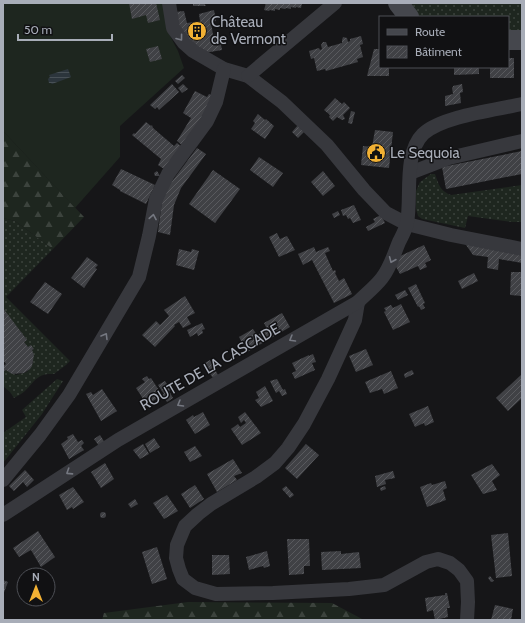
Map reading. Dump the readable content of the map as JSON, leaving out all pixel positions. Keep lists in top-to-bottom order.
{
  "streets": {
    "street": ["ROUTE DE LA CASCADE"]
  },
  "one_way": ["ROUTE DE LA CASCADE"],
  "places": {
    "building": ["Château de Vermont"],
    "public building": ["Le Sequoia"]
  },
  "legend": ["Route", "Bâtiment"],
  "scale_bar": "50 m",
  "north": "top"
}
